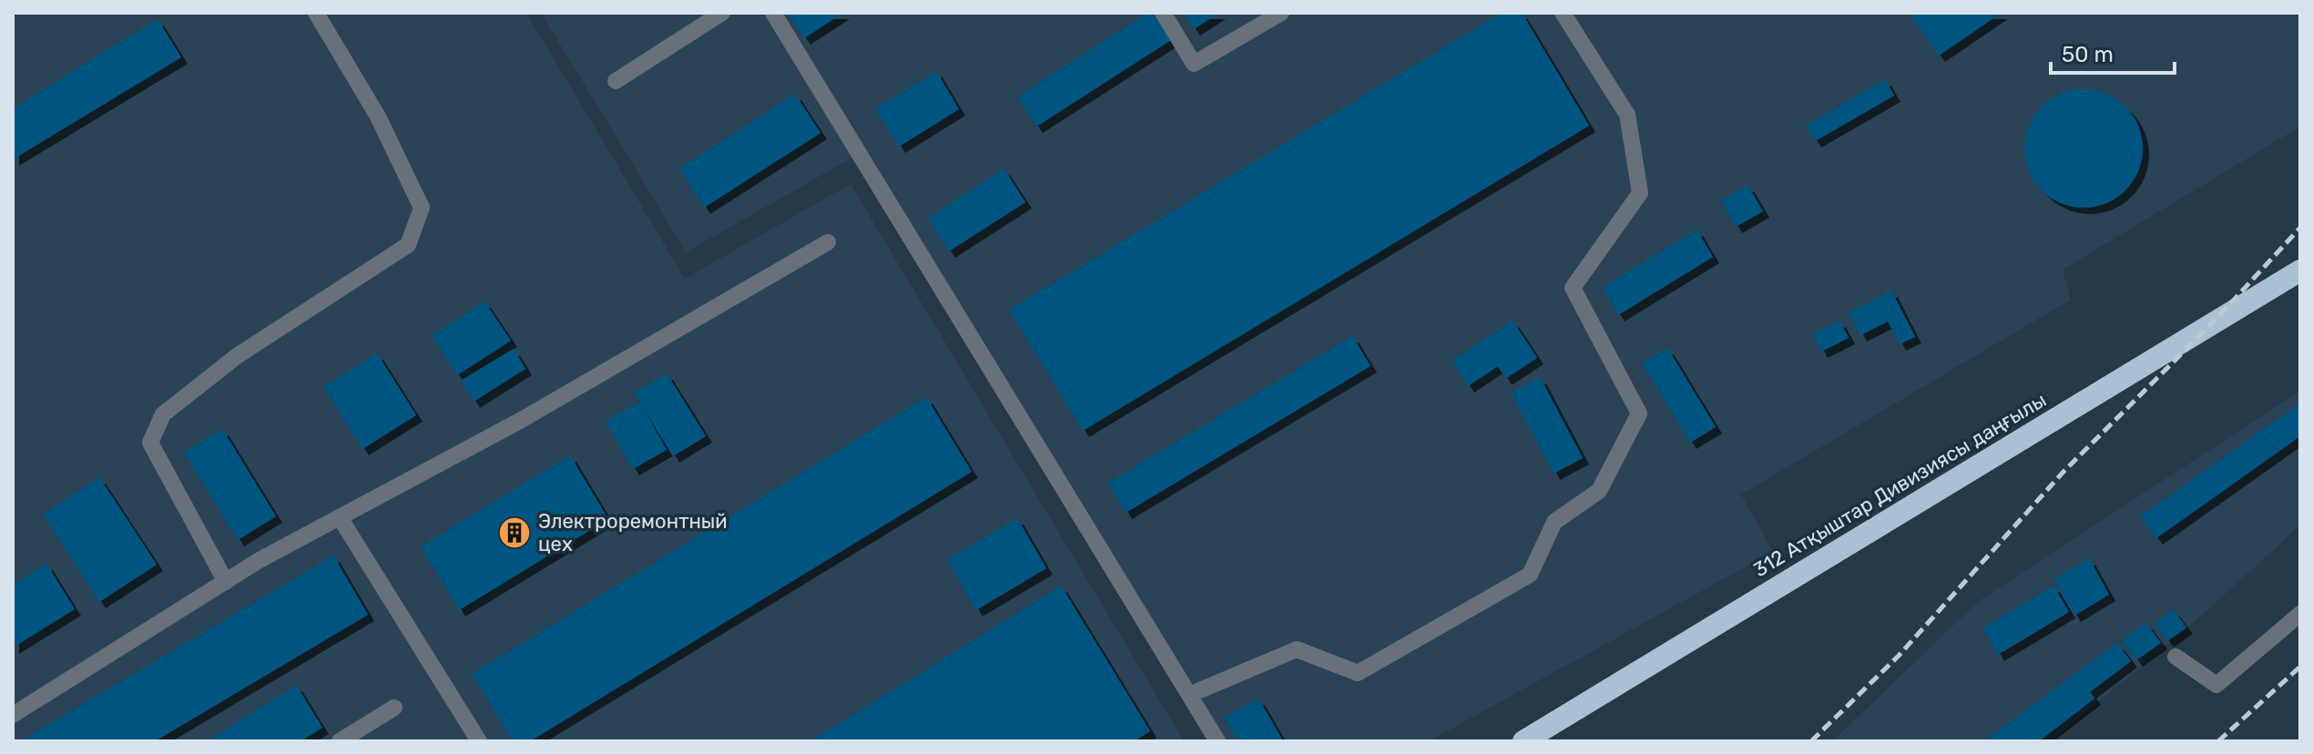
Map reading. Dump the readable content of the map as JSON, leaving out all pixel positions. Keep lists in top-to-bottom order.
{
  "streets": {
    "highway": ["312 Атқыштар Дивизиясы даңғылы"]
  },
  "places": {
    "building": ["Электроремонтный цех"]
  },
  "scale_bar": "50 m"
}
